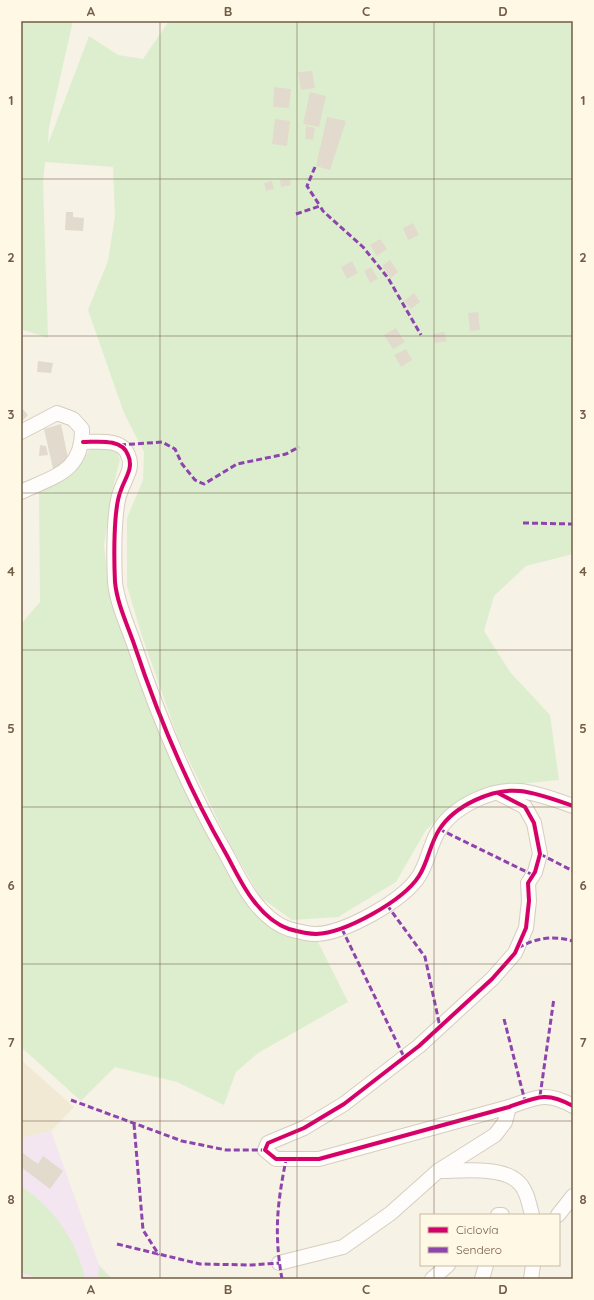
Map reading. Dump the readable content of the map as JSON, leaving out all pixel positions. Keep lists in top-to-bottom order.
{
  "legend": ["Ciclovía", "Sendero"],
  "grid": {
    "columns": [
      "A",
      "B",
      "C",
      "D"
    ],
    "rows": [
      "1",
      "2",
      "3",
      "4",
      "5",
      "6",
      "7",
      "8"
    ]
  }
}
